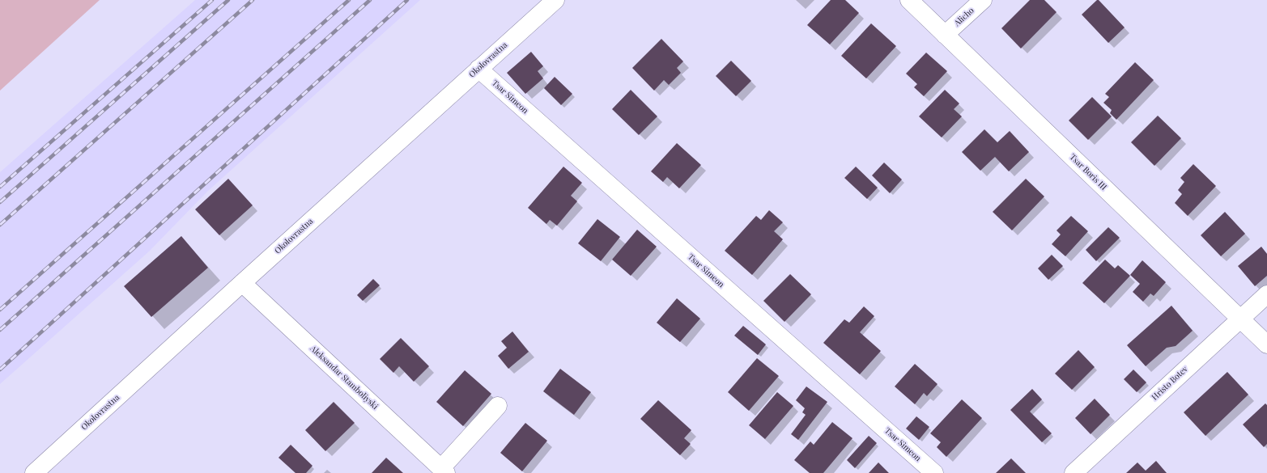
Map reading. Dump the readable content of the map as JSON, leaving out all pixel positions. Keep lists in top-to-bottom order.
{
  "streets": {
    "street": [
      "Alicho",
      "Okolovrastna",
      "Tsar Simeon",
      "Tsar Boris III",
      "Aleksandar Stamboliyski",
      "Hristo Botev"
    ]
  },
  "crossings": [
    ["Alicho", "Tsar Boris III"],
    ["Okolovrastna", "Tsar Simeon"],
    ["Okolovrastna", "Aleksandar Stamboliyski"],
    ["Tsar Boris III", "Hristo Botev"]
  ]
}
